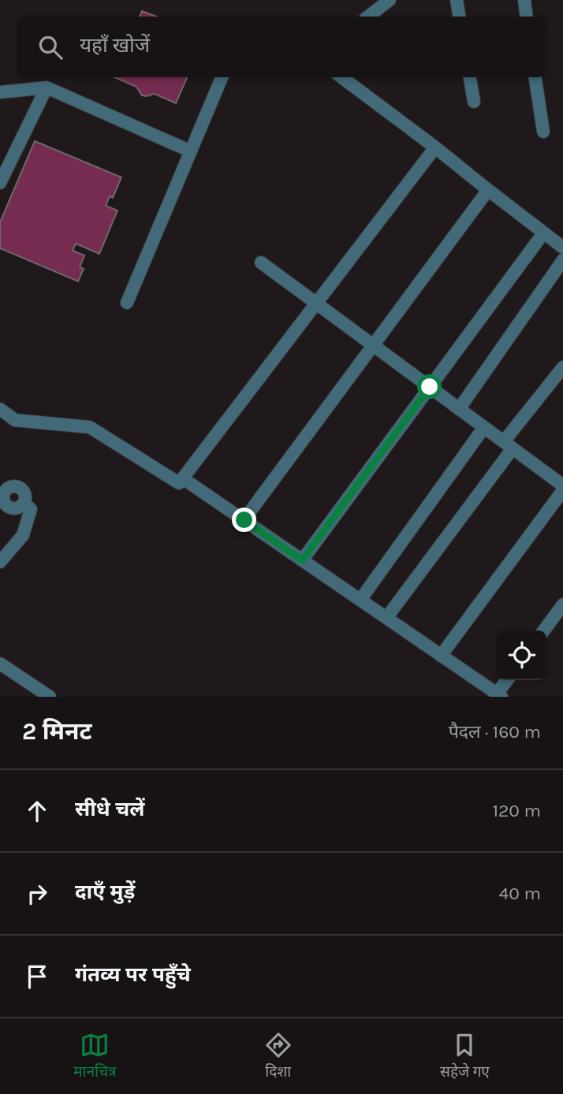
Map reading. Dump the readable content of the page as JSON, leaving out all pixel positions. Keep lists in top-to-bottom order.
{
  "page": {
    "search": "यहाँ खोजें",
    "heading": ["2 मिनट", "पैदल · 160 m"],
    "list": [
      ["सीधे चलें", "120 m"],
      ["दाएँ मुड़ें", "40 m"],
      "गंतव्य पर पहुँचे"
    ],
    "nav": ["मानचित्र", "दिशा", "सहेजे गए"]
  }
}
